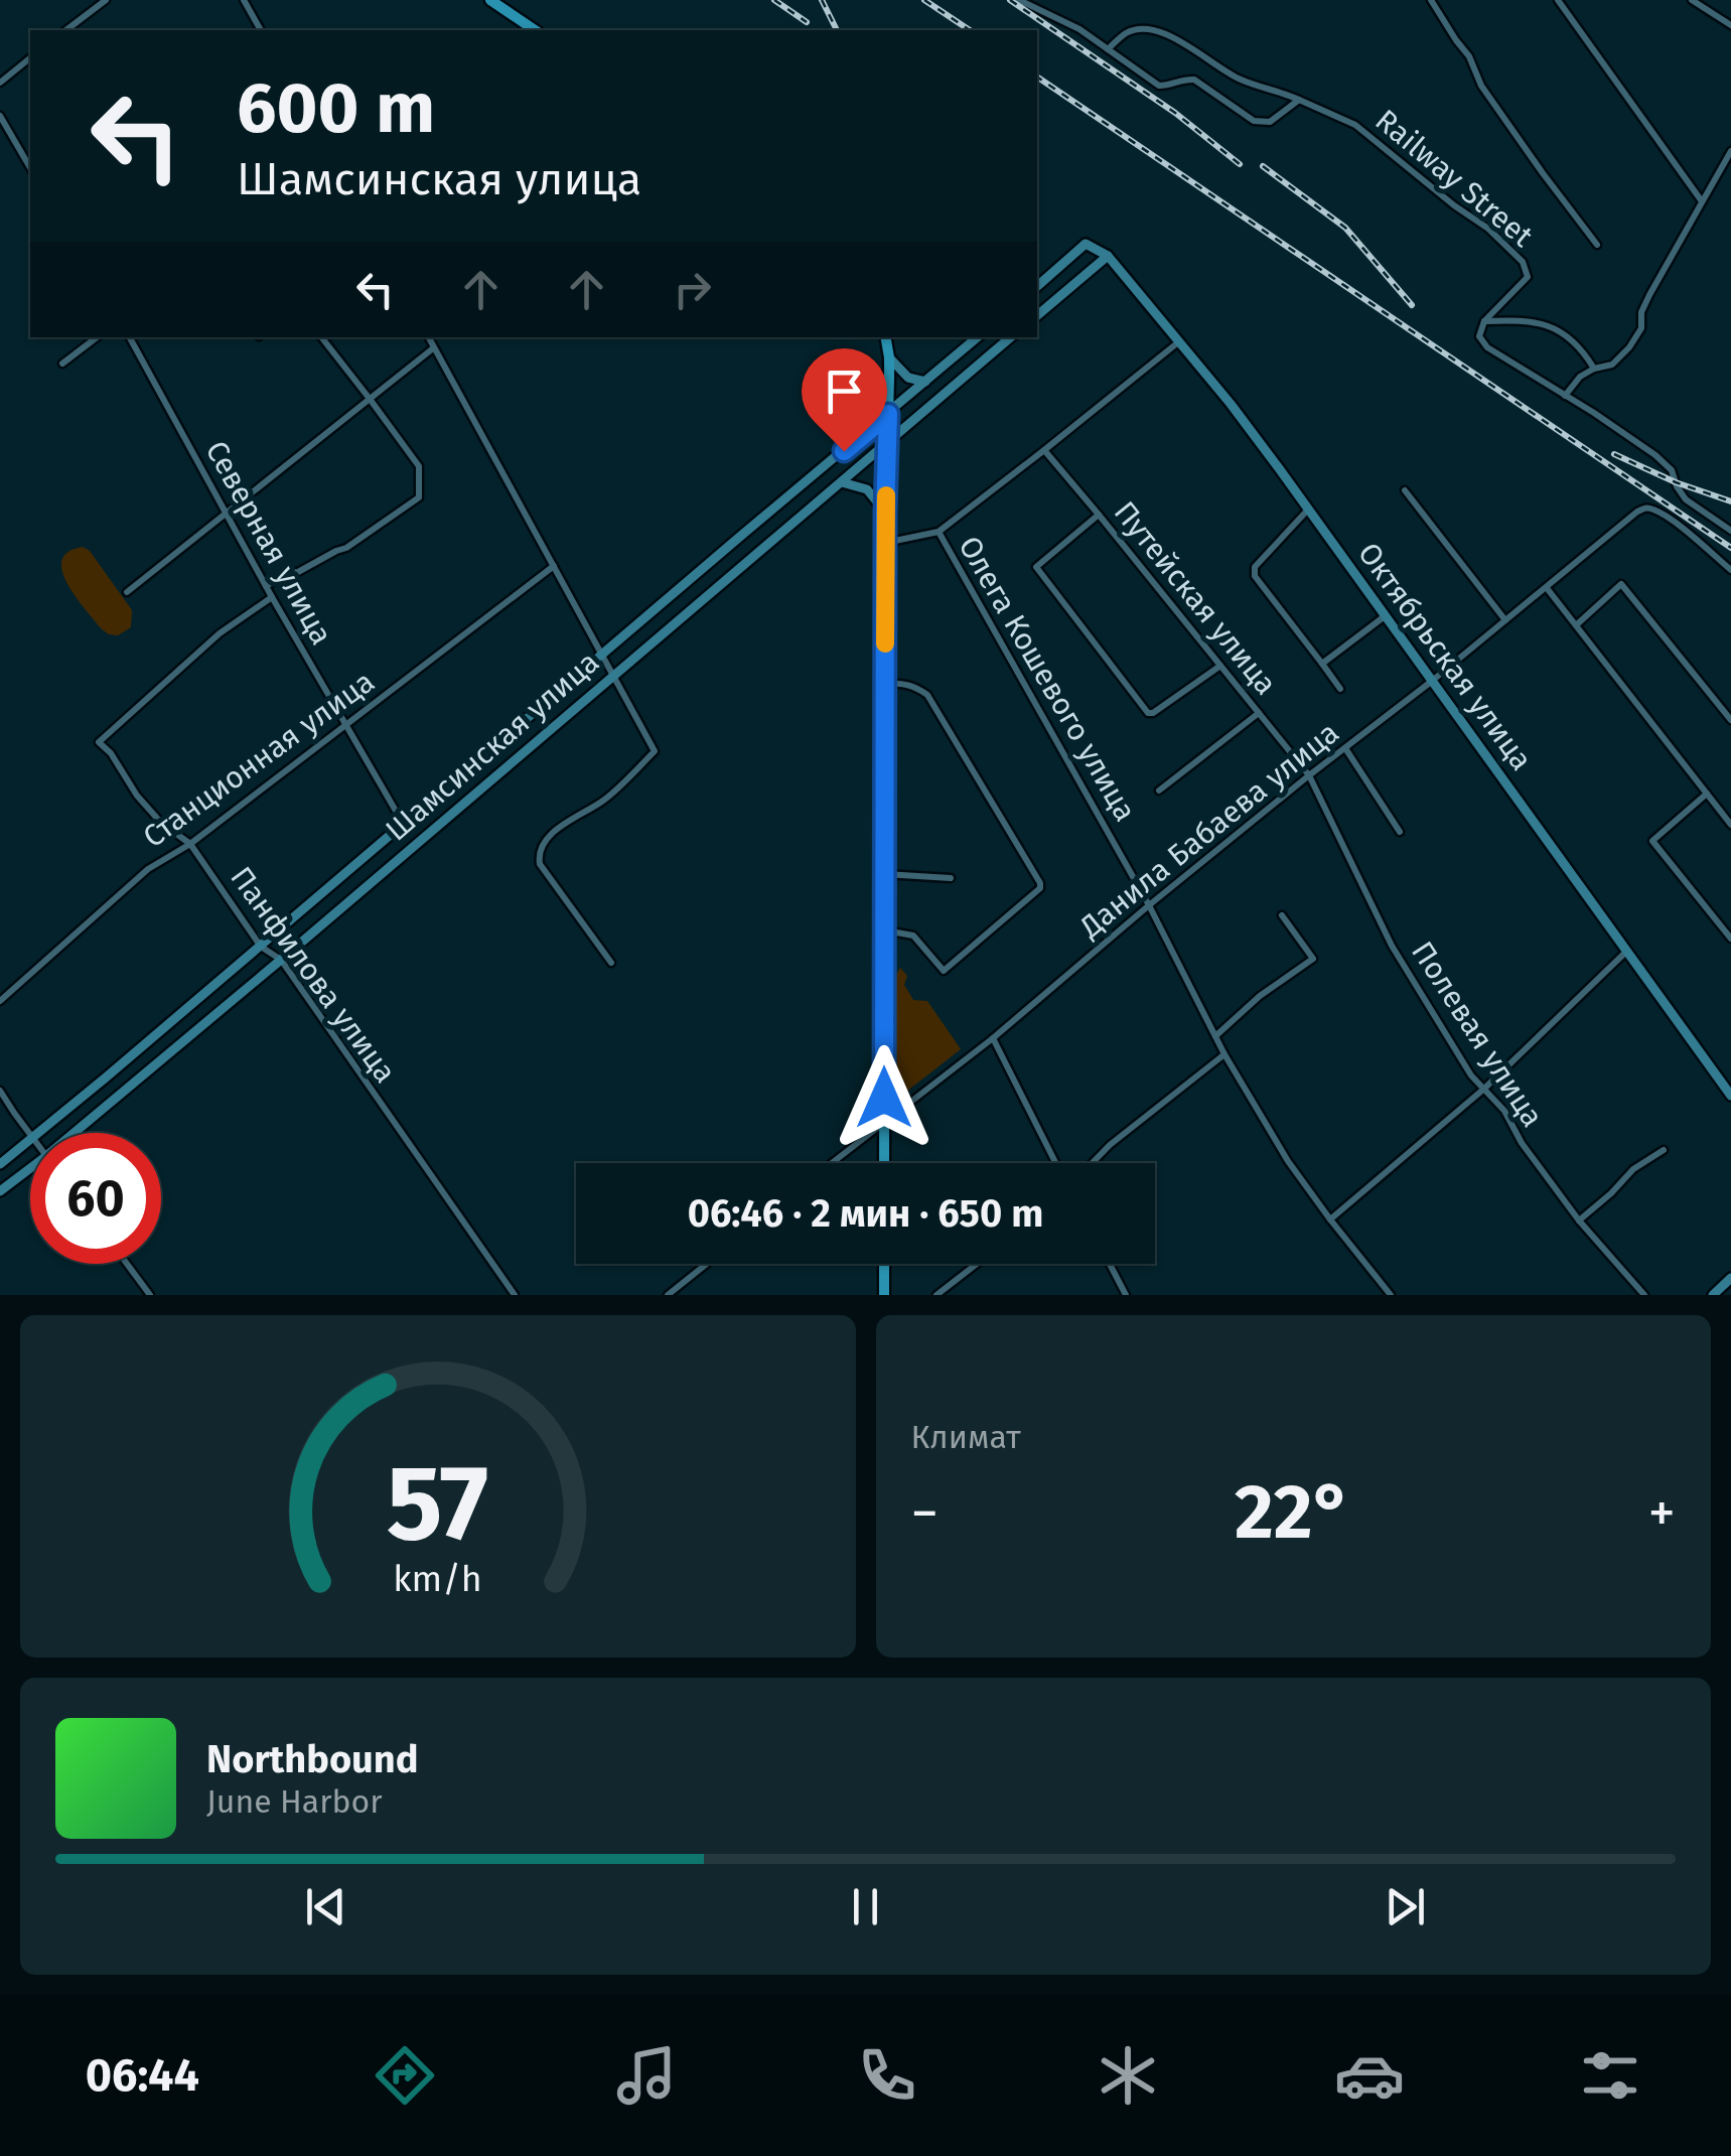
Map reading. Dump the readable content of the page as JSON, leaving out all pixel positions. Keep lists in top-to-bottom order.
{
  "streets": {
    "main road": ["Октябрьская улица", "Шамсинская улица"],
    "street": [
      "Railway Street",
      "Северная улица",
      "Путейская улица",
      "Олега Кошевого улица",
      "Станционная улица",
      "Данила Бабаева улица",
      "Панфилова улица",
      "Полевая улица"
    ]
  },
  "crossings": [
    ["Северная улица", "Шамсинская улица"],
    ["Северная улица", "Станционная улица"],
    ["Северная улица", "Панфилова улица"],
    ["Путейская улица", "Данила Бабаева улица"],
    ["Путейская улица", "Полевая улица"],
    ["Октябрьская улица", "Данила Бабаева улица"],
    ["Олега Кошевого улица", "Данила Бабаева улица"],
    ["Шамсинская улица", "Панфилова улица"],
    ["Станционная улица", "Панфилова улица"],
    ["Данила Бабаева улица", "Полевая улица"]
  ],
  "page": {
    "turn": ["600 m", "Шамсинская улица"],
    "limit": "60",
    "trip": "06:46 · 2 мин · 650 m",
    "tile": "Климат",
    "heat": ["−", "22°", "+"],
    "song": ["Northbound", "June Harbor"],
    "tabs": "06:44",
    "gauge": ["57", "km/h"]
  }
}
